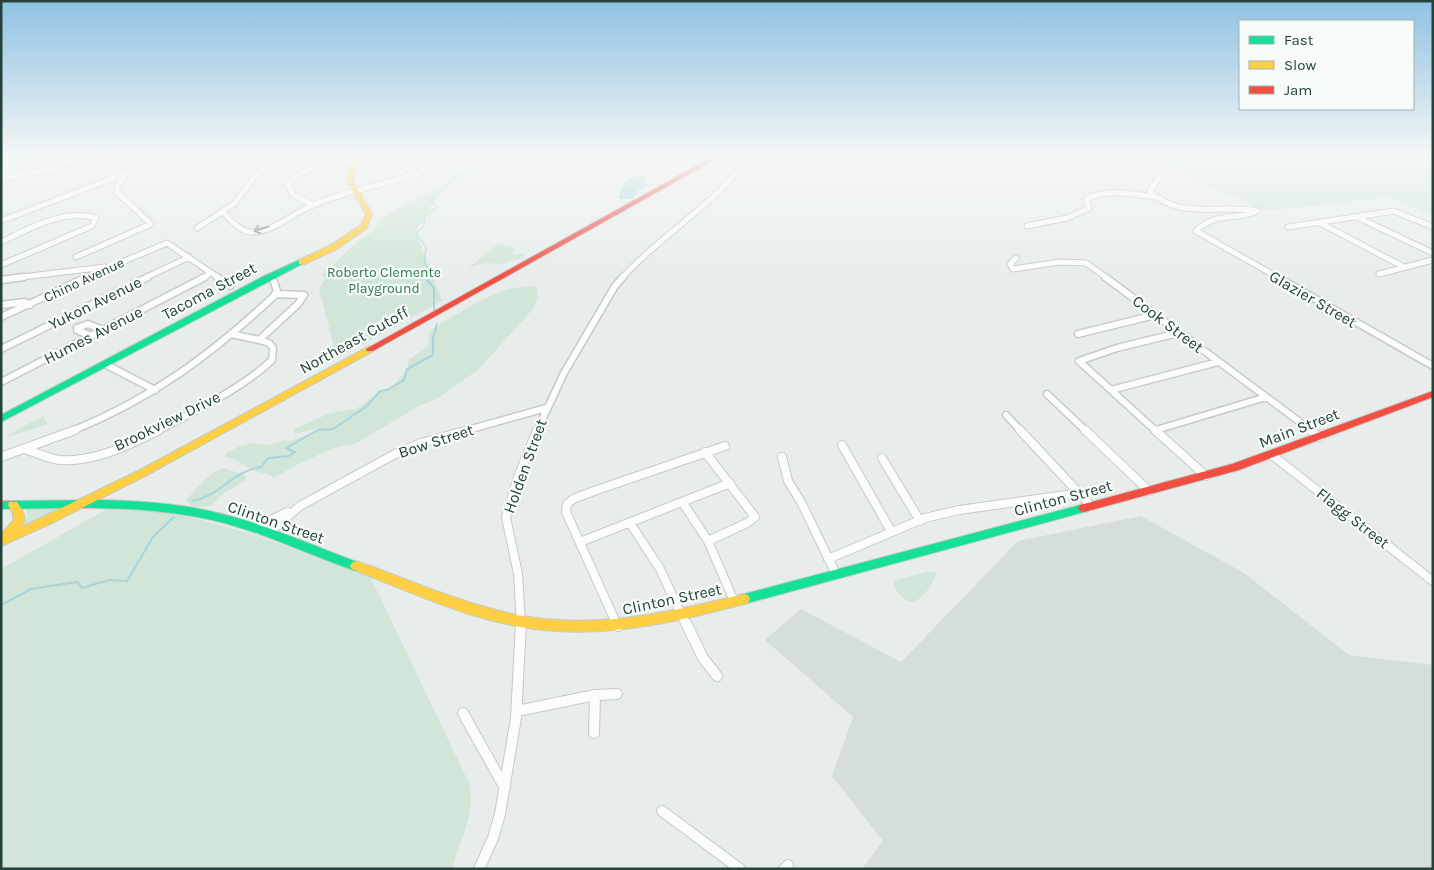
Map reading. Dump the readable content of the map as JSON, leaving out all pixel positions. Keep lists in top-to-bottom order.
{
  "streets": {
    "main road": [
      "Tacoma Street",
      "Northeast Cutoff",
      "Main Street",
      "Clinton Street"
    ],
    "street": [
      "Chino Avenue",
      "Glazier Street",
      "Yukon Avenue",
      "Cook Street",
      "Humes Avenue",
      "Brookview Drive",
      "Bow Street",
      "Holden Street",
      "Flagg Street"
    ]
  },
  "crossings": [
    ["Chino Avenue", "Yukon Avenue"],
    ["Cook Street", "Main Street"],
    ["Northeast Cutoff", "Clinton Street"],
    ["Main Street", "Clinton Street"],
    ["Main Street", "Flagg Street"],
    ["Bow Street", "Holden Street"],
    ["Bow Street", "Clinton Street"],
    ["Holden Street", "Clinton Street"]
  ],
  "parks": ["Roberto Clemente Playground"],
  "legend": ["Fast", "Slow", "Jam"]
}
